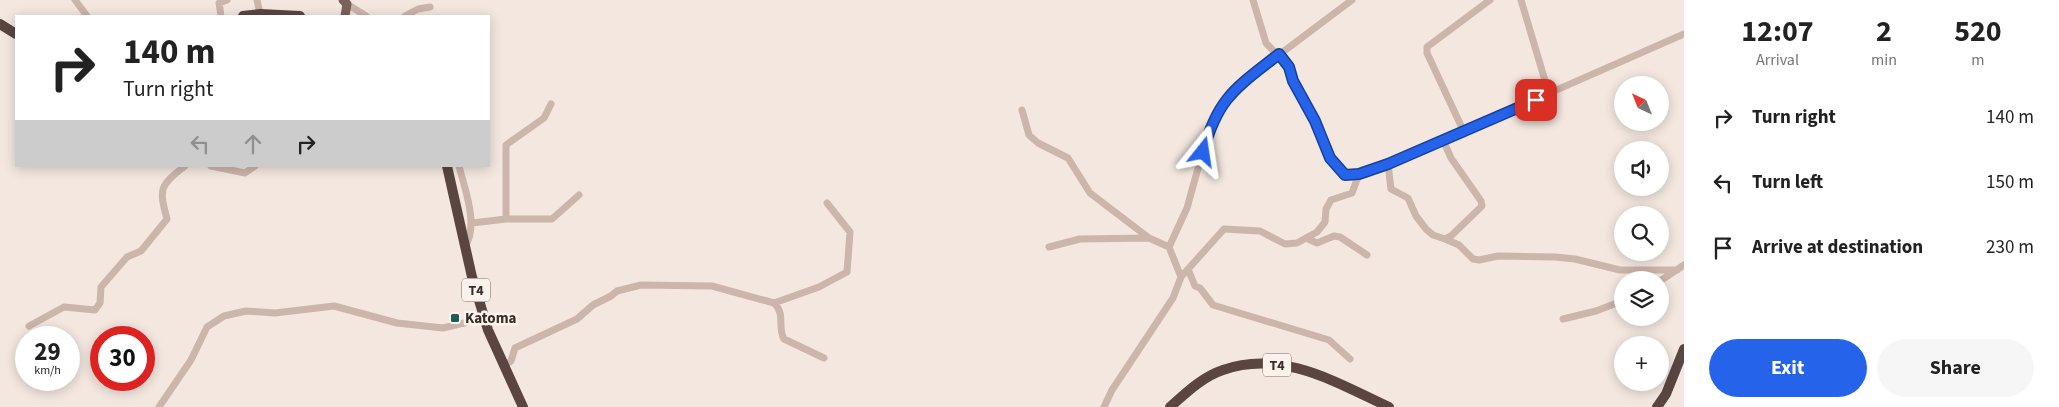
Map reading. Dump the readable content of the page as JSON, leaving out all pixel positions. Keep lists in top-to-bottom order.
{
  "streets": {
    "highway": ["T4"]
  },
  "places": {
    "transit": ["Katoma"]
  },
  "north": "top left",
  "page": {
    "eta": [
      "12:07",
      "Arrival",
      "2",
      "min",
      "520",
      "m"
    ],
    "turn": ["140 m", "Turn right"],
    "map_buttons": "+",
    "list": [
      {
        "name": "Turn right",
        "value": "140 m"
      },
      {
        "name": "Turn left",
        "value": "150 m"
      },
      {
        "name": "Arrive at destination",
        "value": "230 m"
      }
    ],
    "speed": "29 km/h",
    "limit": "30",
    "buttons": ["Exit", "Share"]
  }
}
